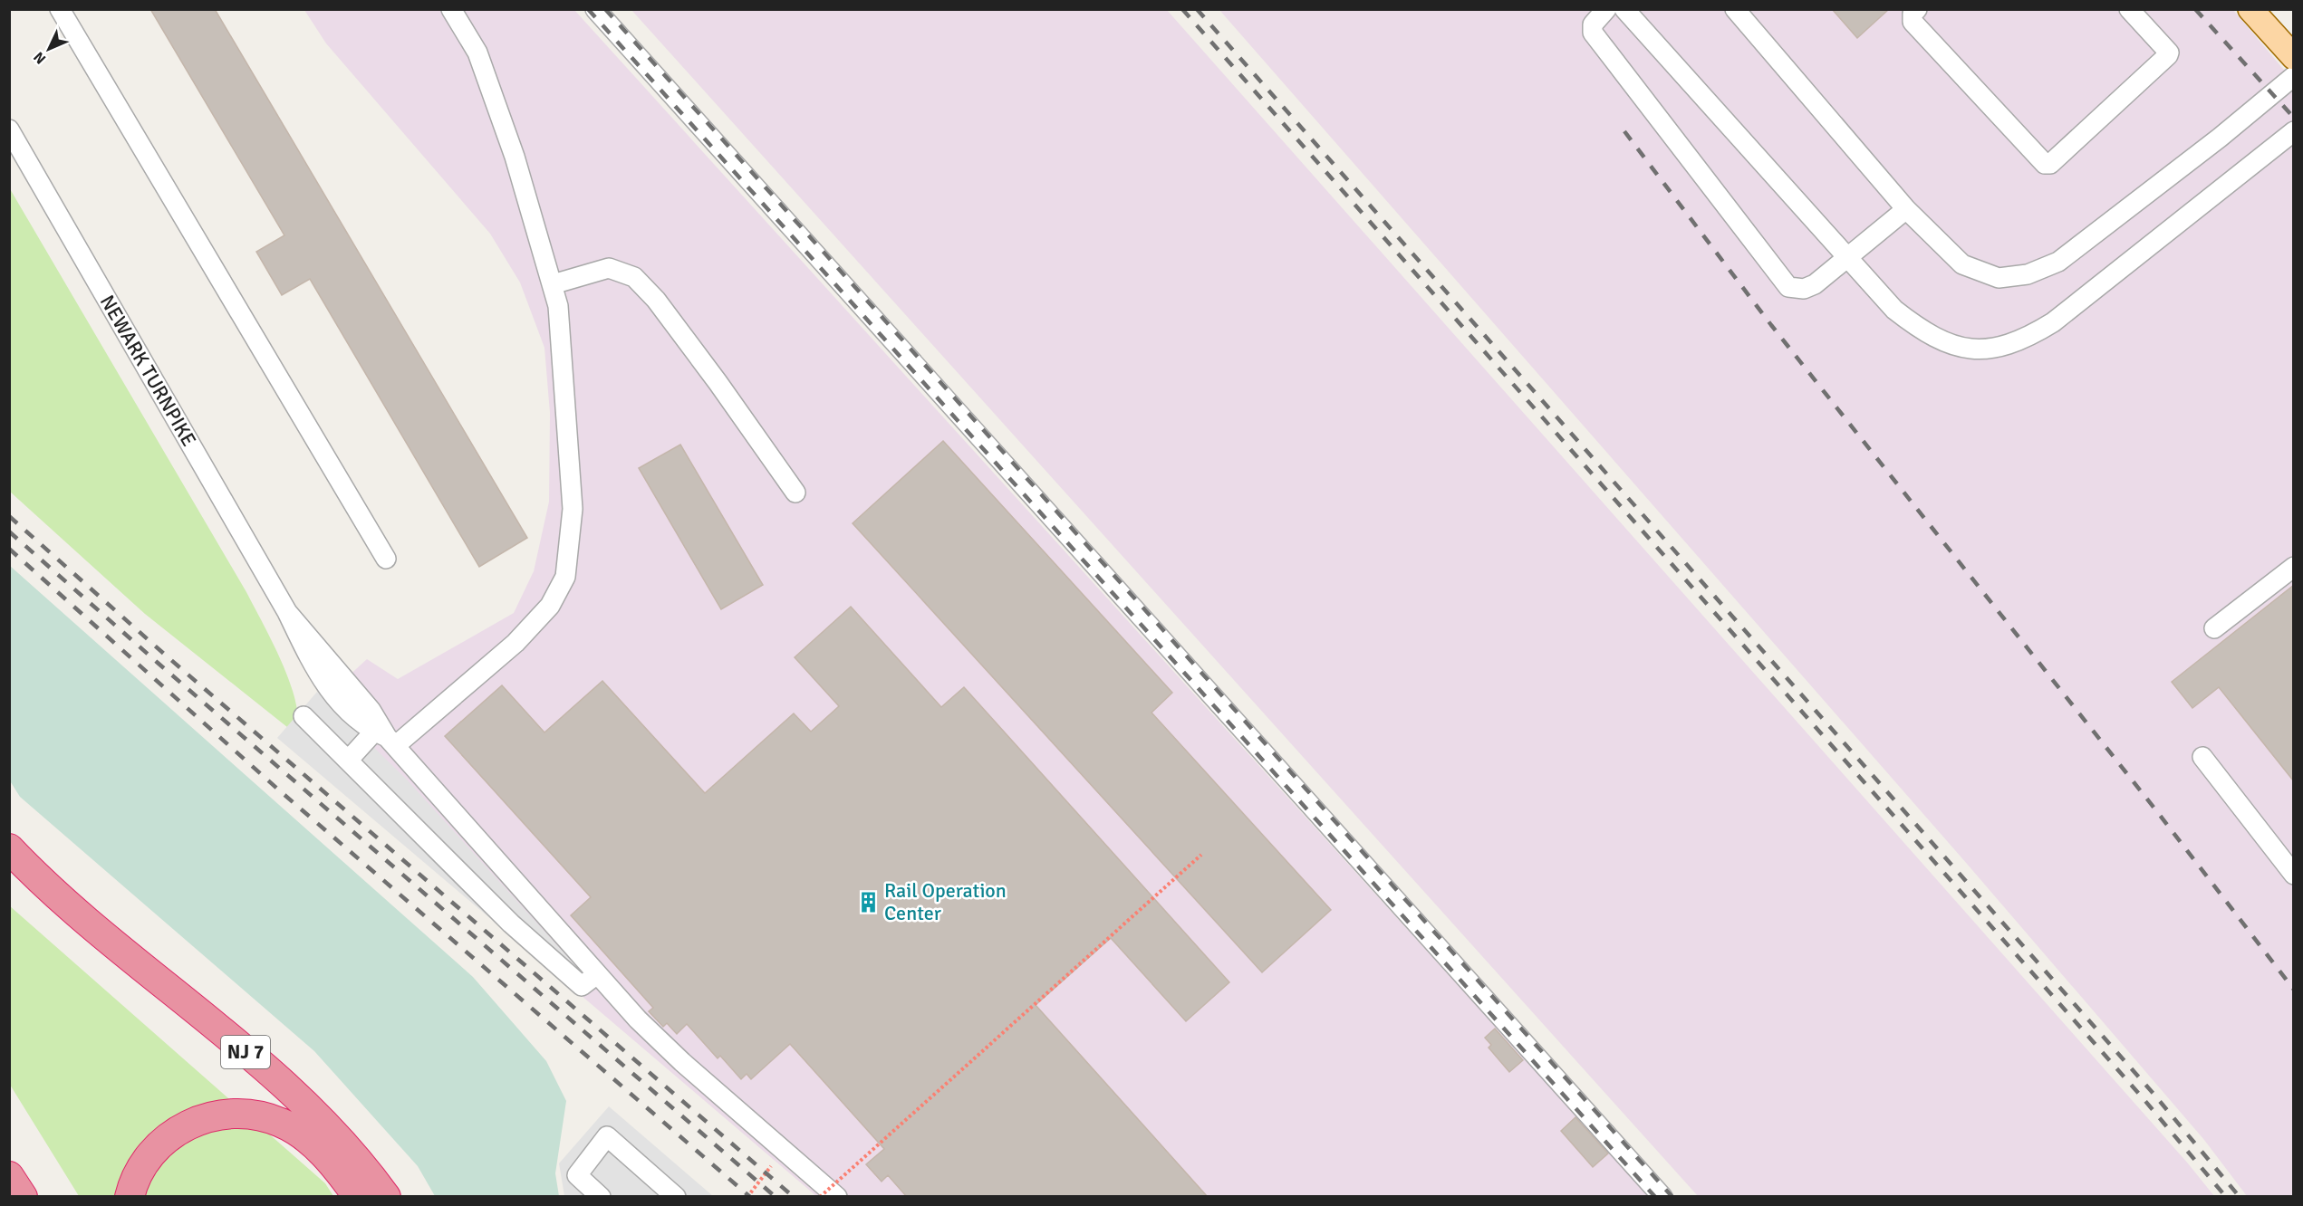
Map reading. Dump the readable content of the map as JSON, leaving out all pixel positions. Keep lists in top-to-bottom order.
{
  "streets": {
    "highway": ["NJ 7"],
    "street": ["NEWARK TURNPIKE"]
  },
  "places": {
    "building": ["Rail Operation Center"]
  },
  "north": "bottom left"
}
